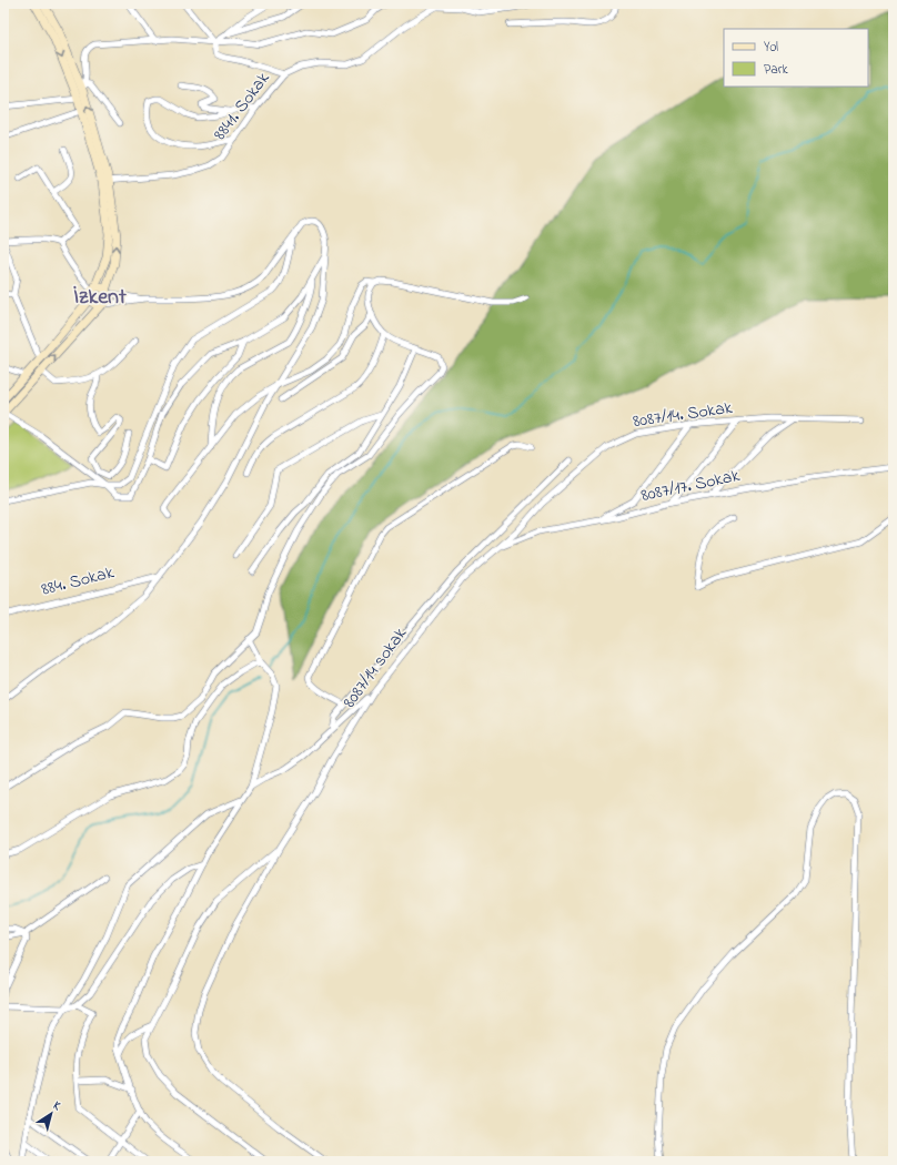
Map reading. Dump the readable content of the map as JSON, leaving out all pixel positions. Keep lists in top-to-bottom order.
{
  "streets": {
    "street": [
      "8841. Sokak",
      "8087/14. Sokak",
      "8087/17. Sokak",
      "884. Sokak",
      "8087/14 sokak"
    ]
  },
  "crossings": [
    ["8087/14. Sokak", "8087/17. Sokak"],
    ["8087/14. Sokak", "8087/14 sokak"],
    ["8087/17. Sokak", "8087/14 sokak"]
  ],
  "districts": ["İzkent"],
  "legend": ["Yol", "Park"],
  "north": "top right"
}
